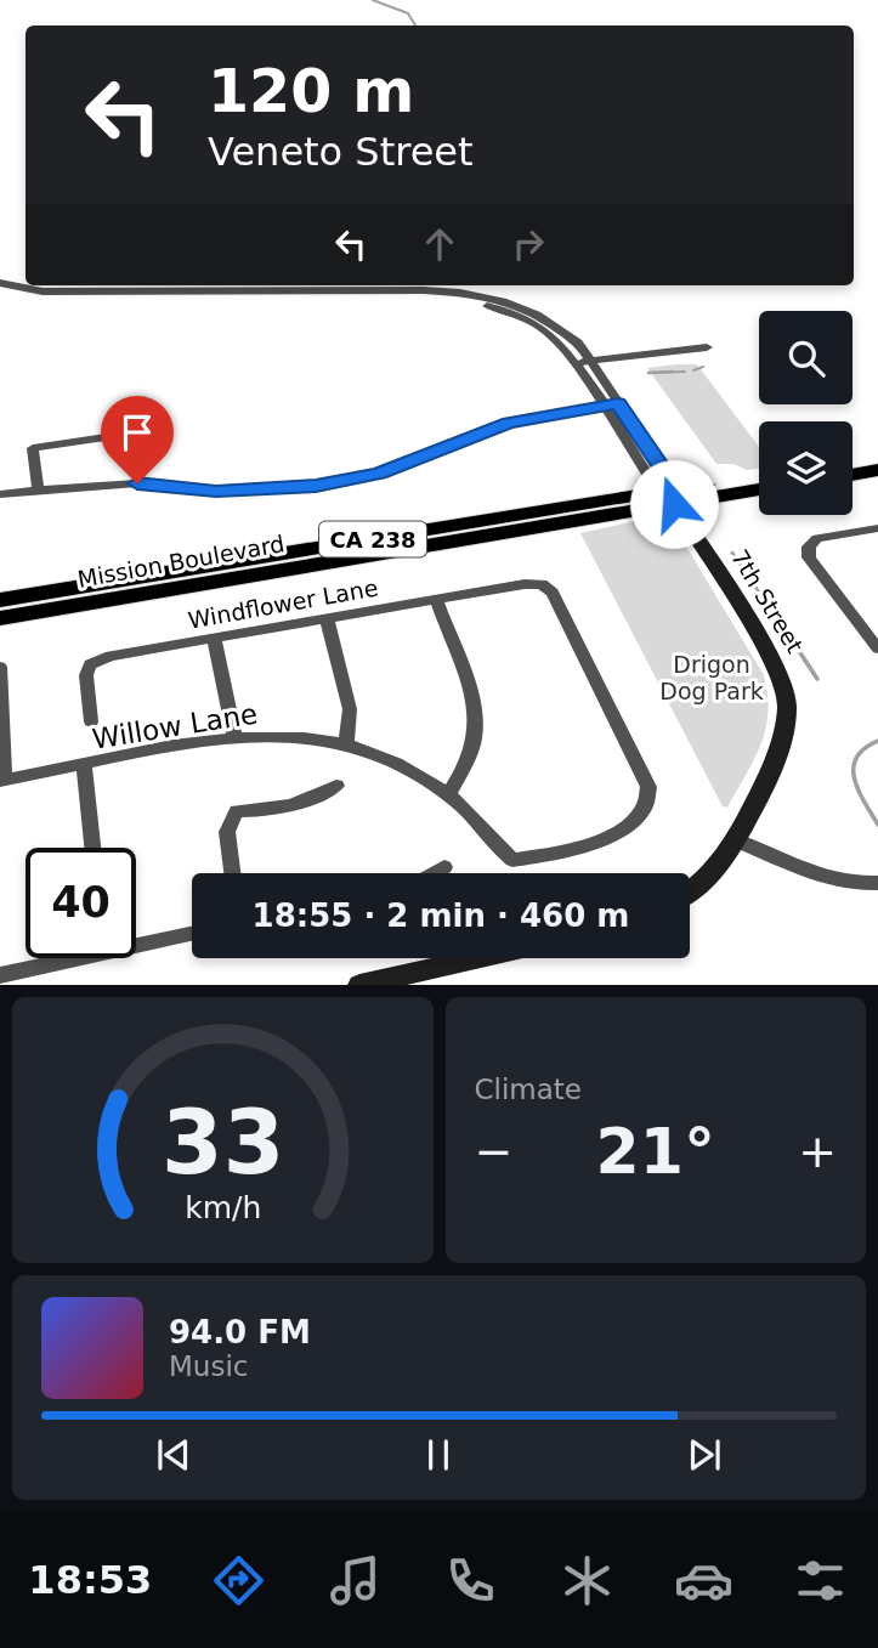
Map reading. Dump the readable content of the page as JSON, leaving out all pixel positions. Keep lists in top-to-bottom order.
{
  "streets": {
    "main road": ["CA 238", "Mission Boulevard"],
    "street": ["7th Street", "Windflower Lane", "Willow Lane"]
  },
  "crossings": [
    ["Mission Boulevard", "7th Street"],
    ["Windflower Lane", "Willow Lane"]
  ],
  "parks": ["Drigon Dog Park"],
  "page": {
    "turn": ["120 m", "Veneto Street"],
    "limit": "40",
    "trip": "18:55 · 2 min · 460 m",
    "tile": "Climate",
    "heat": ["−", "21°", "+"],
    "song": ["94.0 FM", "Music"],
    "tabs": "18:53",
    "gauge": ["33", "km/h"]
  }
}
